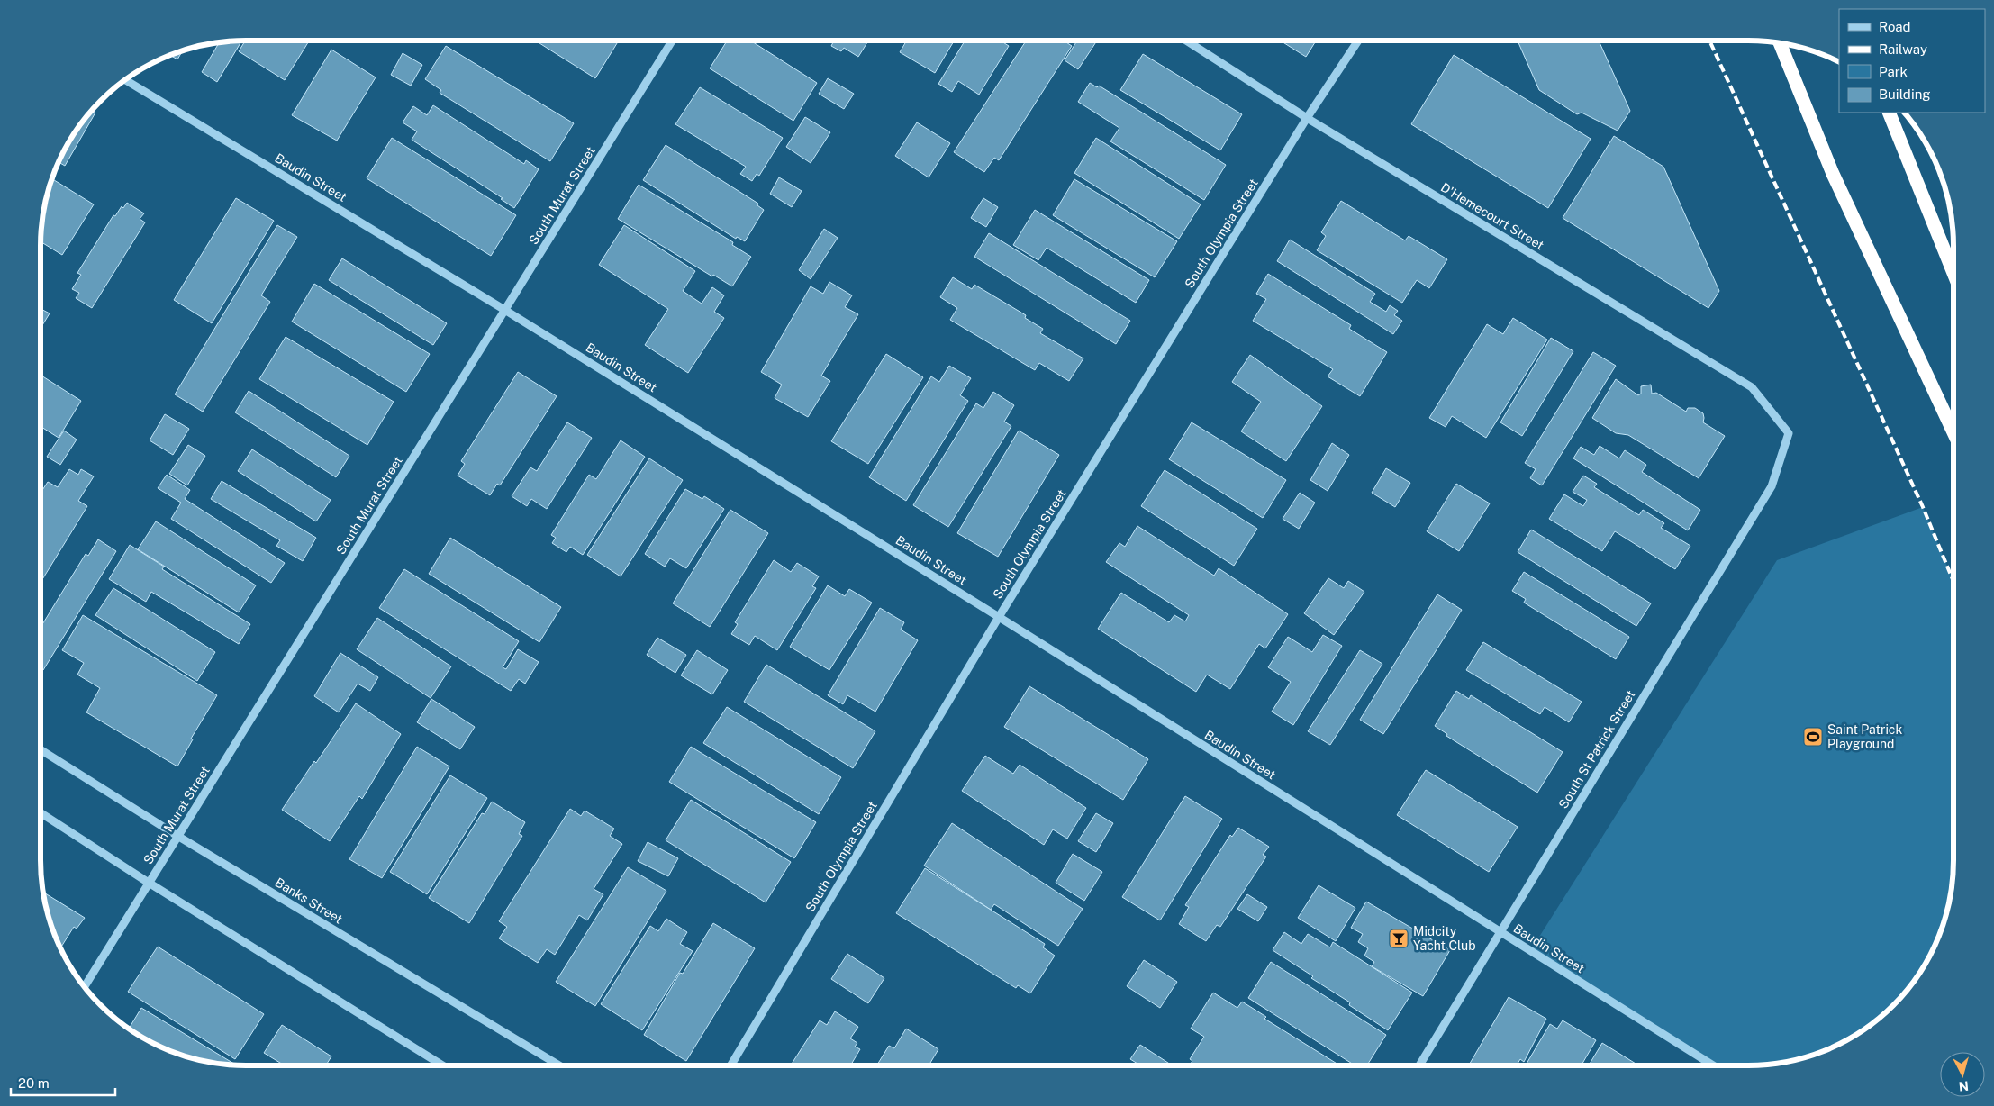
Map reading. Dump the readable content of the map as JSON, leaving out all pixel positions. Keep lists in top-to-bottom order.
{
  "streets": {
    "street": [
      "Baudin Street",
      "South Murat Street",
      "D'Hemecourt Street",
      "South Olympia Street",
      "South St Patrick Street",
      "Banks Street"
    ]
  },
  "crossings": [
    ["Baudin Street", "South Murat Street"],
    ["Baudin Street", "South Olympia Street"],
    ["Baudin Street", "South St Patrick Street"],
    ["South Murat Street", "Banks Street"],
    ["D'Hemecourt Street", "South Olympia Street"],
    ["D'Hemecourt Street", "South St Patrick Street"]
  ],
  "places": {
    "sports": ["Saint Patrick Playground"],
    "bar": ["Midcity Yacht Club"]
  },
  "legend": [
    "Road",
    "Railway",
    "Park",
    "Building"
  ],
  "scale_bar": "20 m",
  "north": "bottom"
}
